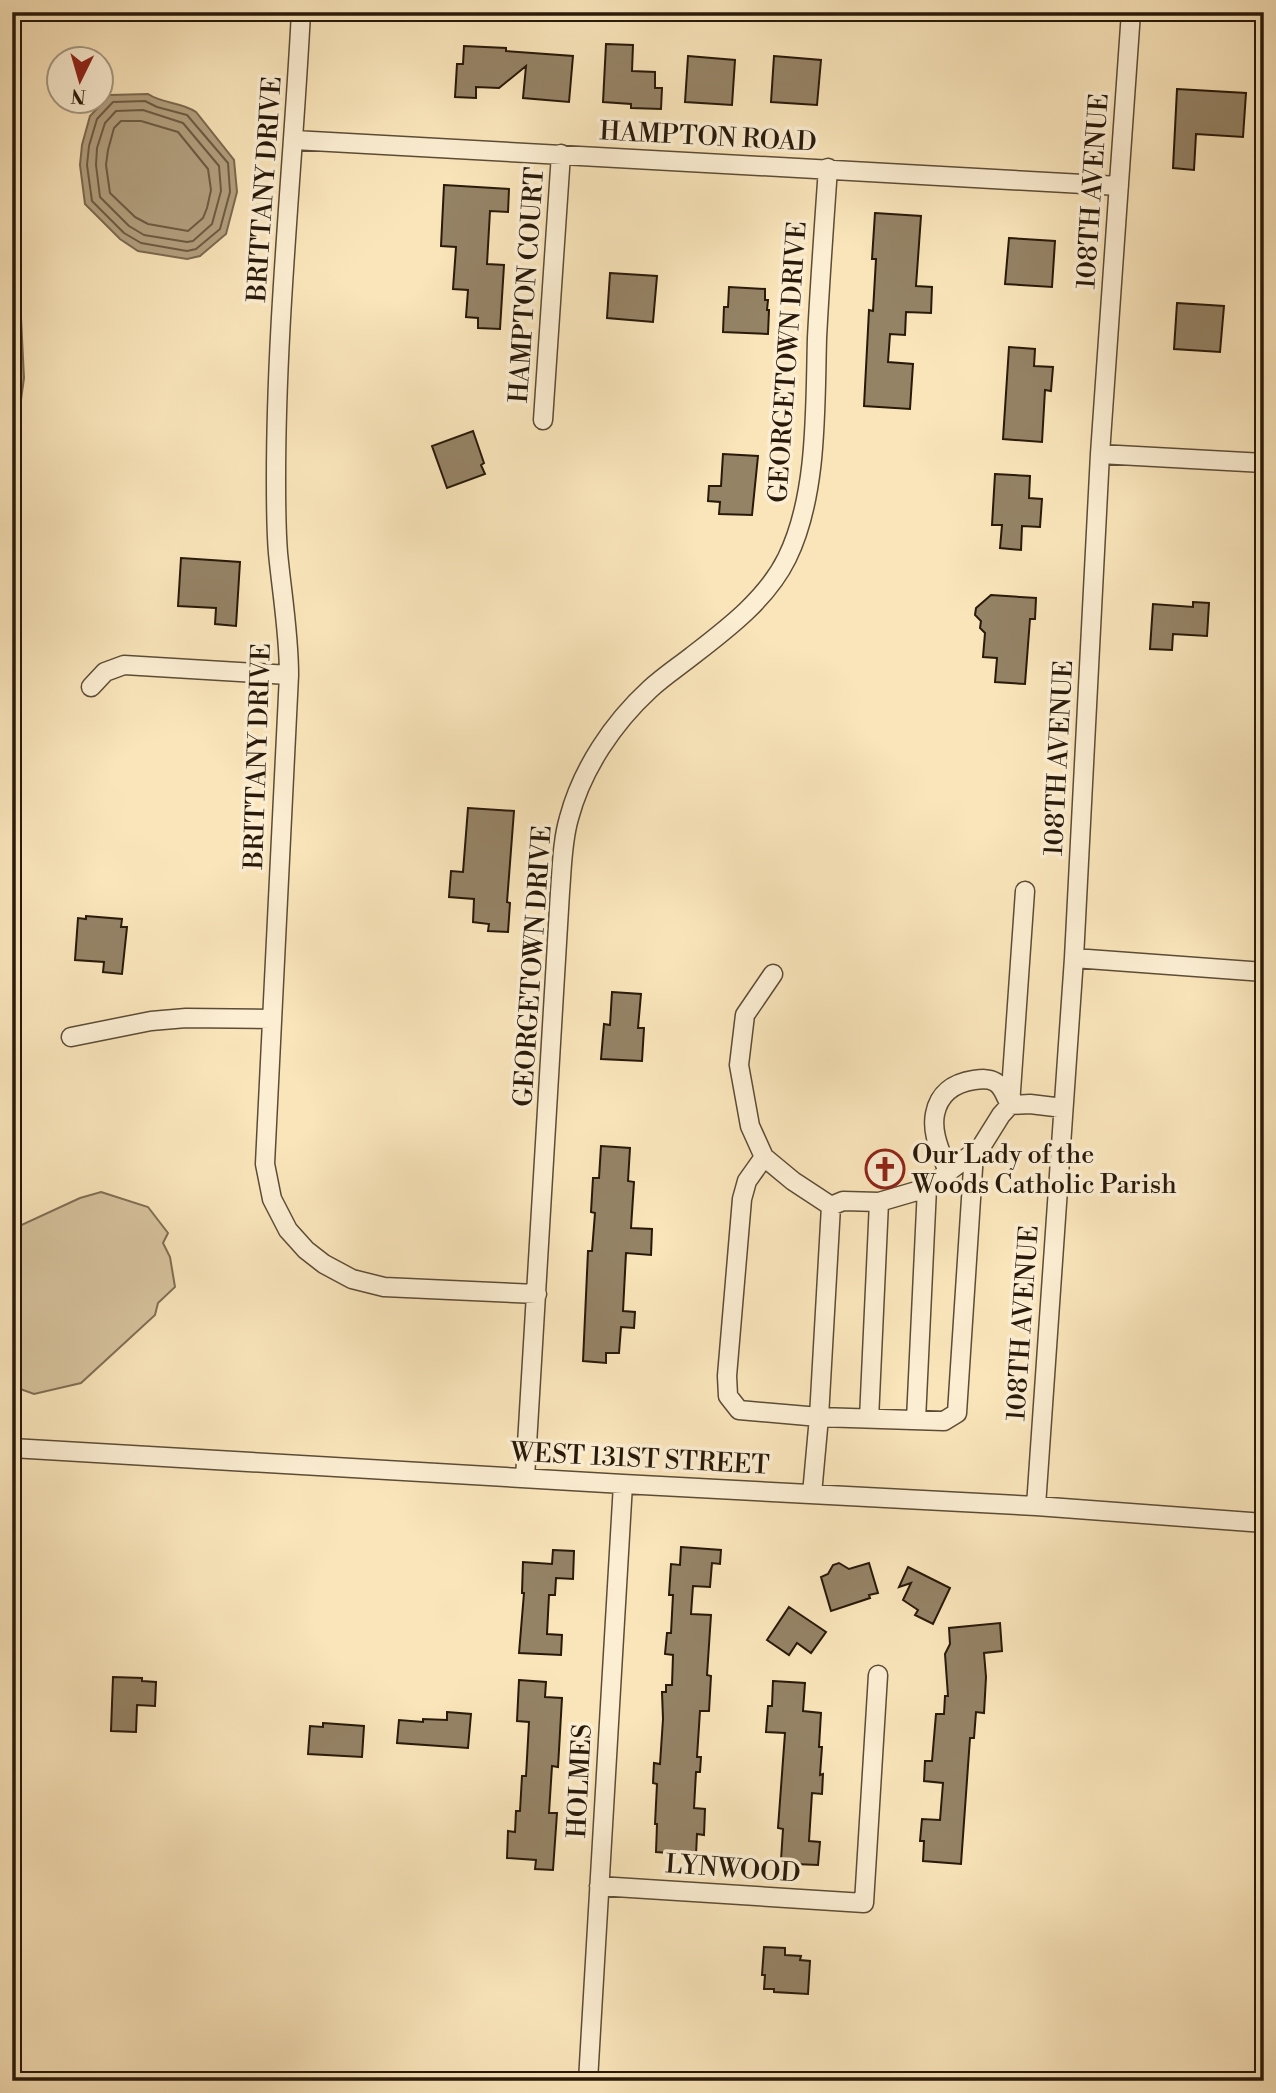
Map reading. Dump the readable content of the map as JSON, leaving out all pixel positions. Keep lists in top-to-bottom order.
{
  "streets": {
    "street": [
      "HAMPTON ROAD",
      "BRITTANY DRIVE",
      "108TH AVENUE",
      "HAMPTON COURT",
      "GEORGETOWN DRIVE",
      "WEST 131ST STREET",
      "HOLMES",
      "LYNWOOD"
    ]
  },
  "crossings": [
    ["HAMPTON ROAD", "BRITTANY DRIVE"],
    ["HAMPTON ROAD", "108TH AVENUE"],
    ["HAMPTON ROAD", "HAMPTON COURT"],
    ["HAMPTON ROAD", "GEORGETOWN DRIVE"],
    ["BRITTANY DRIVE", "GEORGETOWN DRIVE"],
    ["108TH AVENUE", "WEST 131ST STREET"],
    ["GEORGETOWN DRIVE", "WEST 131ST STREET"],
    ["WEST 131ST STREET", "HOLMES"],
    ["HOLMES", "LYNWOOD"]
  ],
  "places": {
    "church": ["Our Lady of the Woods Catholic Parish"]
  },
  "north": "bottom"
}
